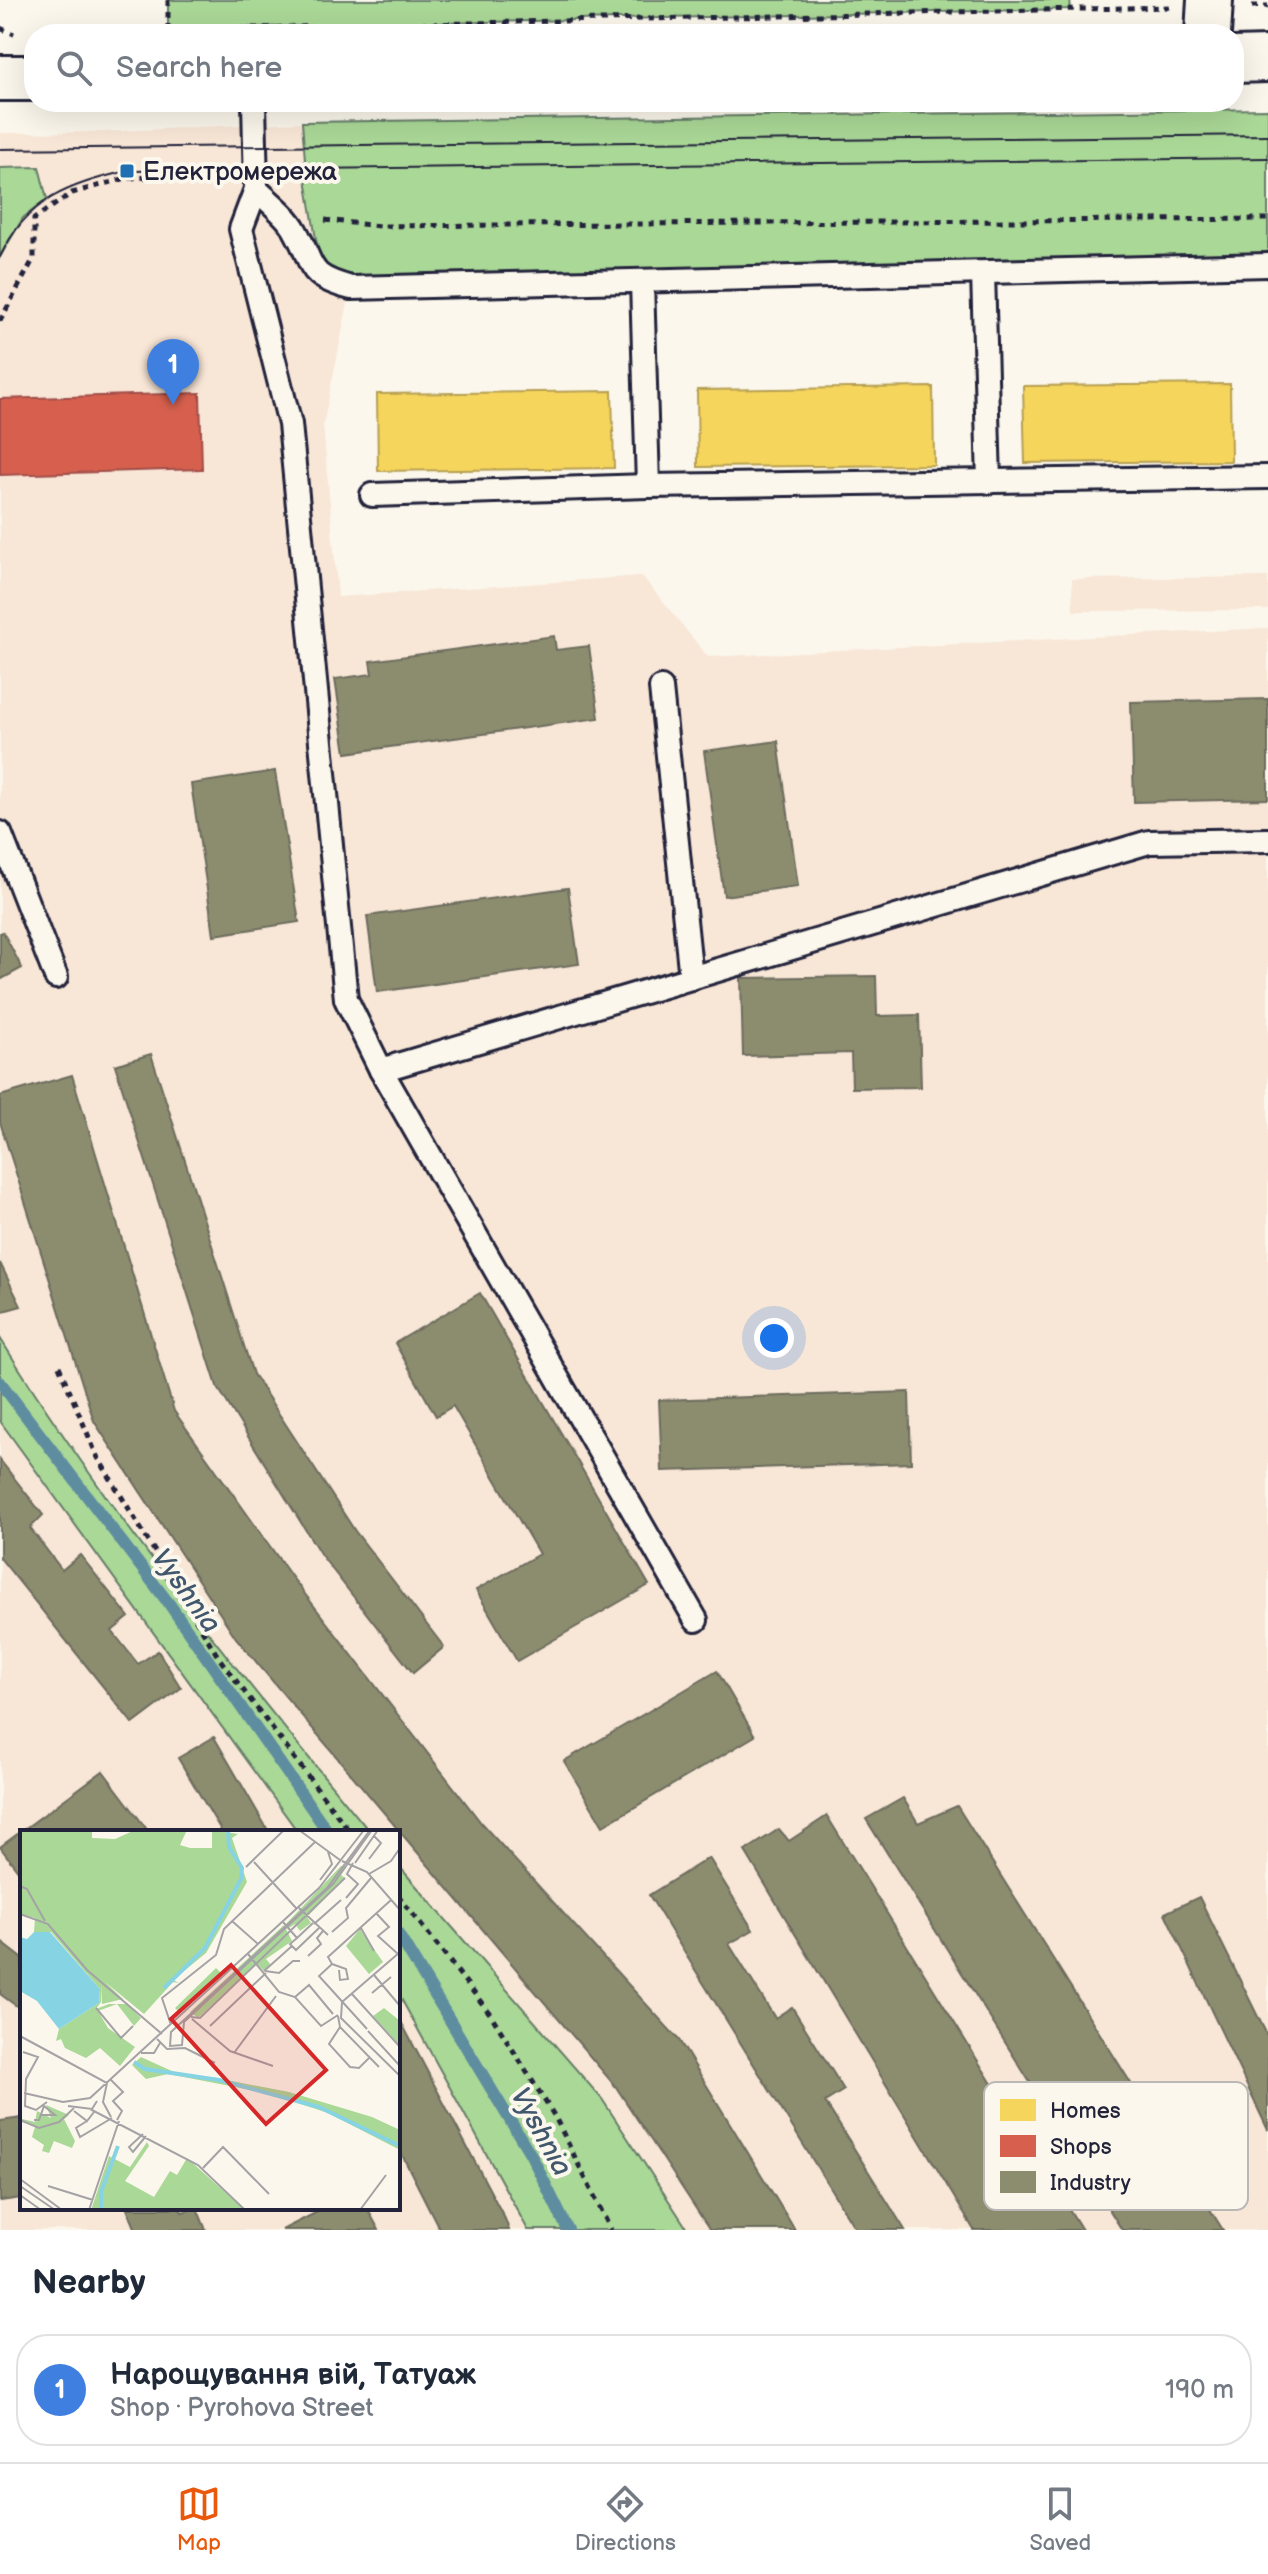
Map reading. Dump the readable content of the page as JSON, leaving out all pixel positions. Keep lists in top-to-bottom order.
{
  "water": ["Vyshnia"],
  "places": {
    "transit": ["Електромережа"]
  },
  "legend": ["Homes", "Shops", "Industry"],
  "page": {
    "search": "Search here",
    "pins": "1",
    "heading": "Nearby",
    "list": [
      {
        "mark": "1",
        "name": "Нарощування вій, Татуаж",
        "note": "Shop · Pyrohova Street",
        "value": "190 m"
      }
    ],
    "nav": ["Map", "Directions", "Saved"]
  }
}
